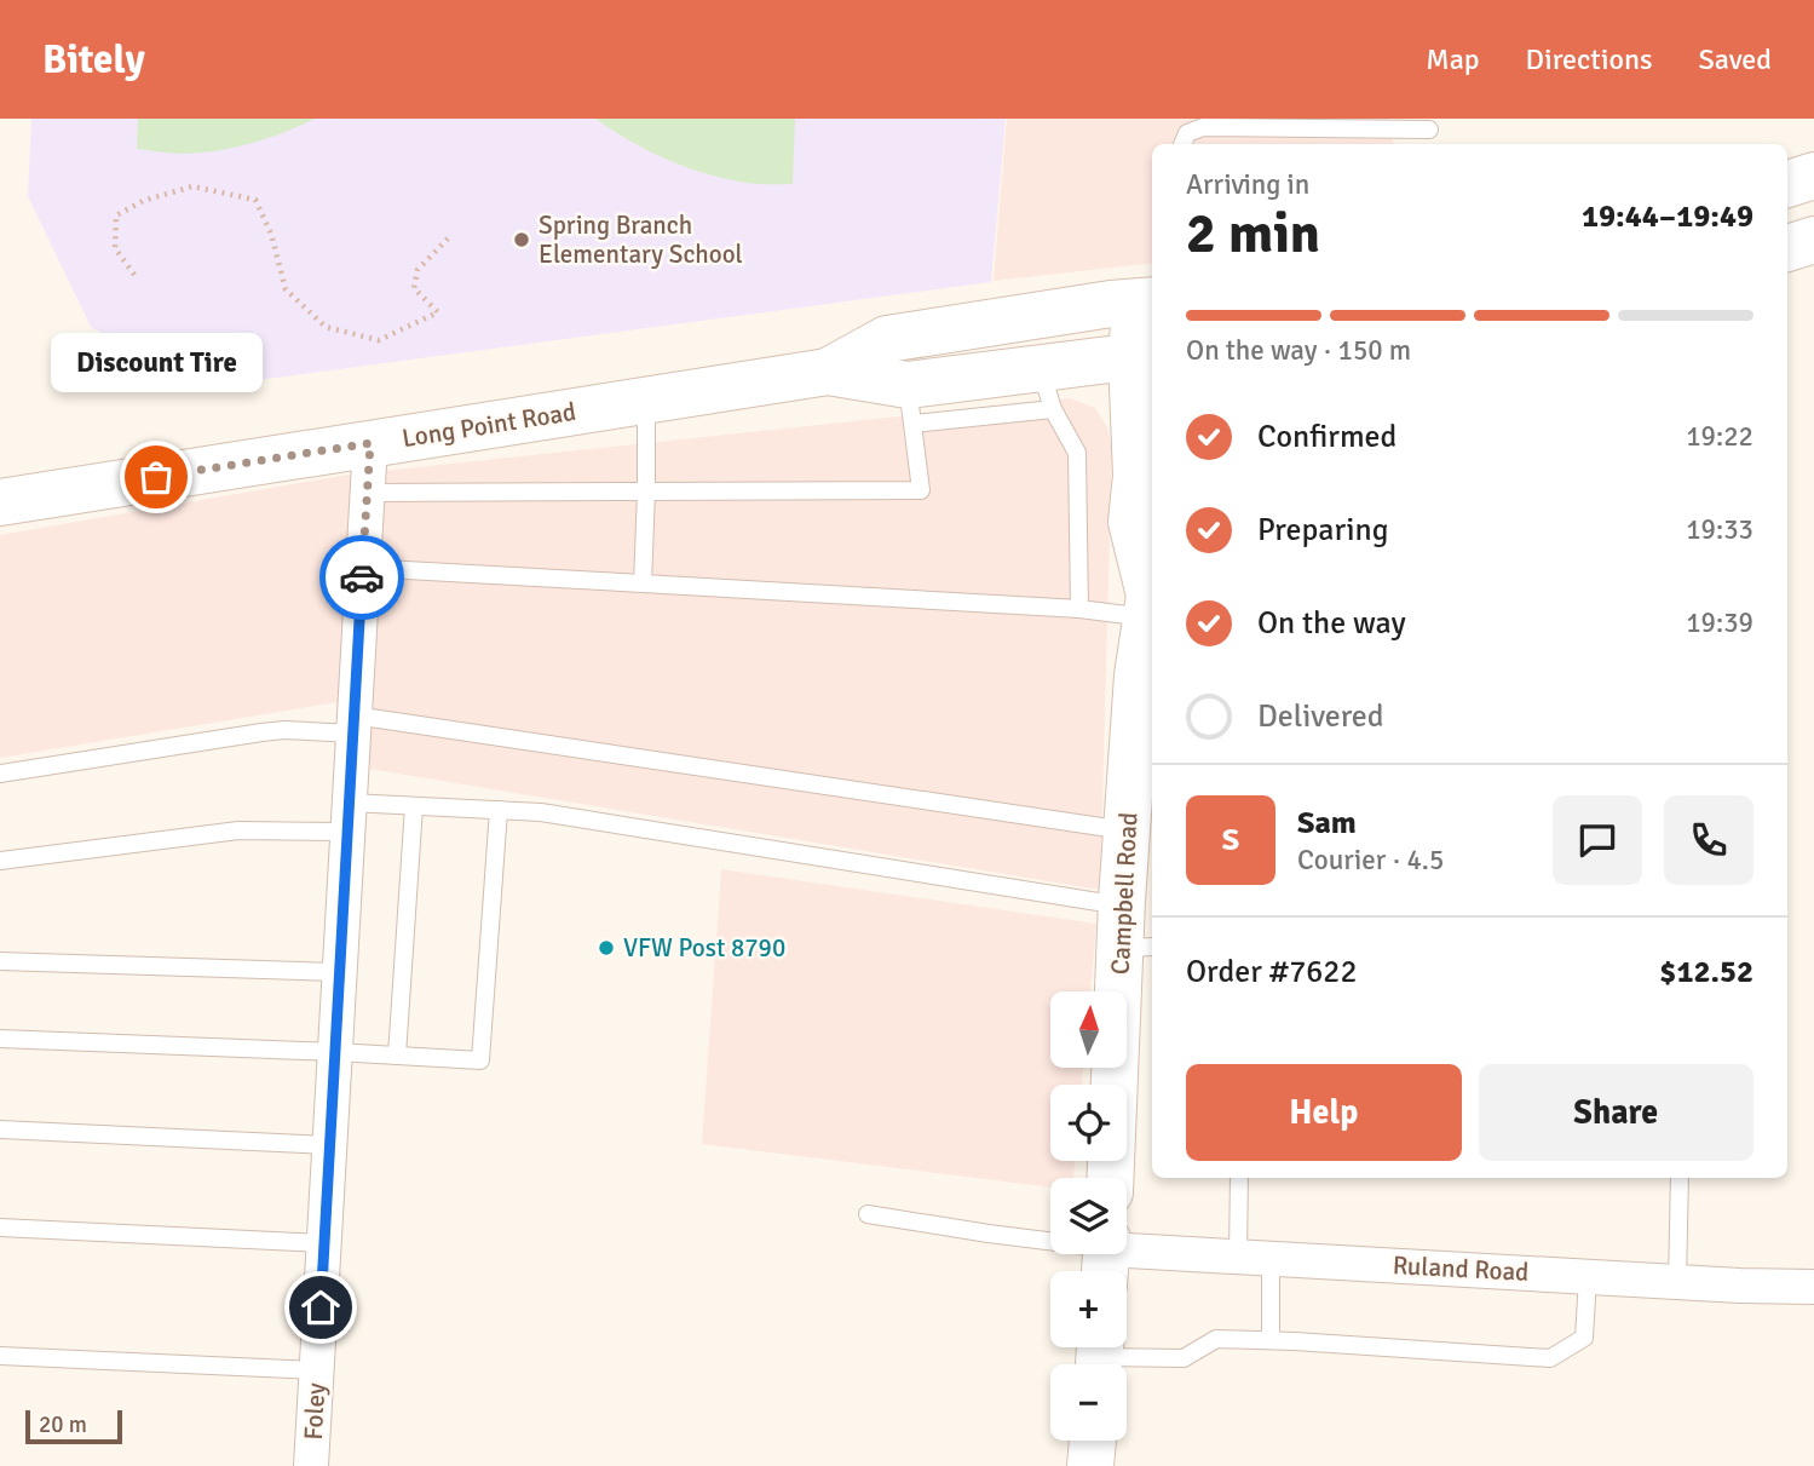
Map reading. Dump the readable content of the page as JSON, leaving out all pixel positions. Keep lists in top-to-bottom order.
{
  "streets": {
    "main road": ["Long Point Road", "Campbell Road"],
    "street": ["Ruland Road", "Foley"]
  },
  "crossings": [
    ["Long Point Road", "Campbell Road"],
    ["Long Point Road", "Foley"]
  ],
  "places": ["Spring Branch Elementary School", "Discount Tire", "VFW Post 8790"],
  "scale_bar": "20 m",
  "north": "top",
  "page": {
    "header": "Bitely",
    "nav": ["Map", "Directions", "Saved"],
    "heading": ["2 min", "Arriving in", "19:44–19:49"],
    "panel": [
      "Sam",
      "Courier · 4.5",
      "Order #7622",
      "$12.52"
    ],
    "bar": "On the way · 150 m",
    "bubble": "Discount Tire",
    "list": [
      ["Confirmed", "19:22"],
      ["Preparing", "19:33"],
      ["On the way", "19:39"],
      "Delivered"
    ],
    "round": "S",
    "map_buttons": ["+", "−"],
    "buttons": ["Help", "Share"],
    "scale": "20 m"
  }
}
